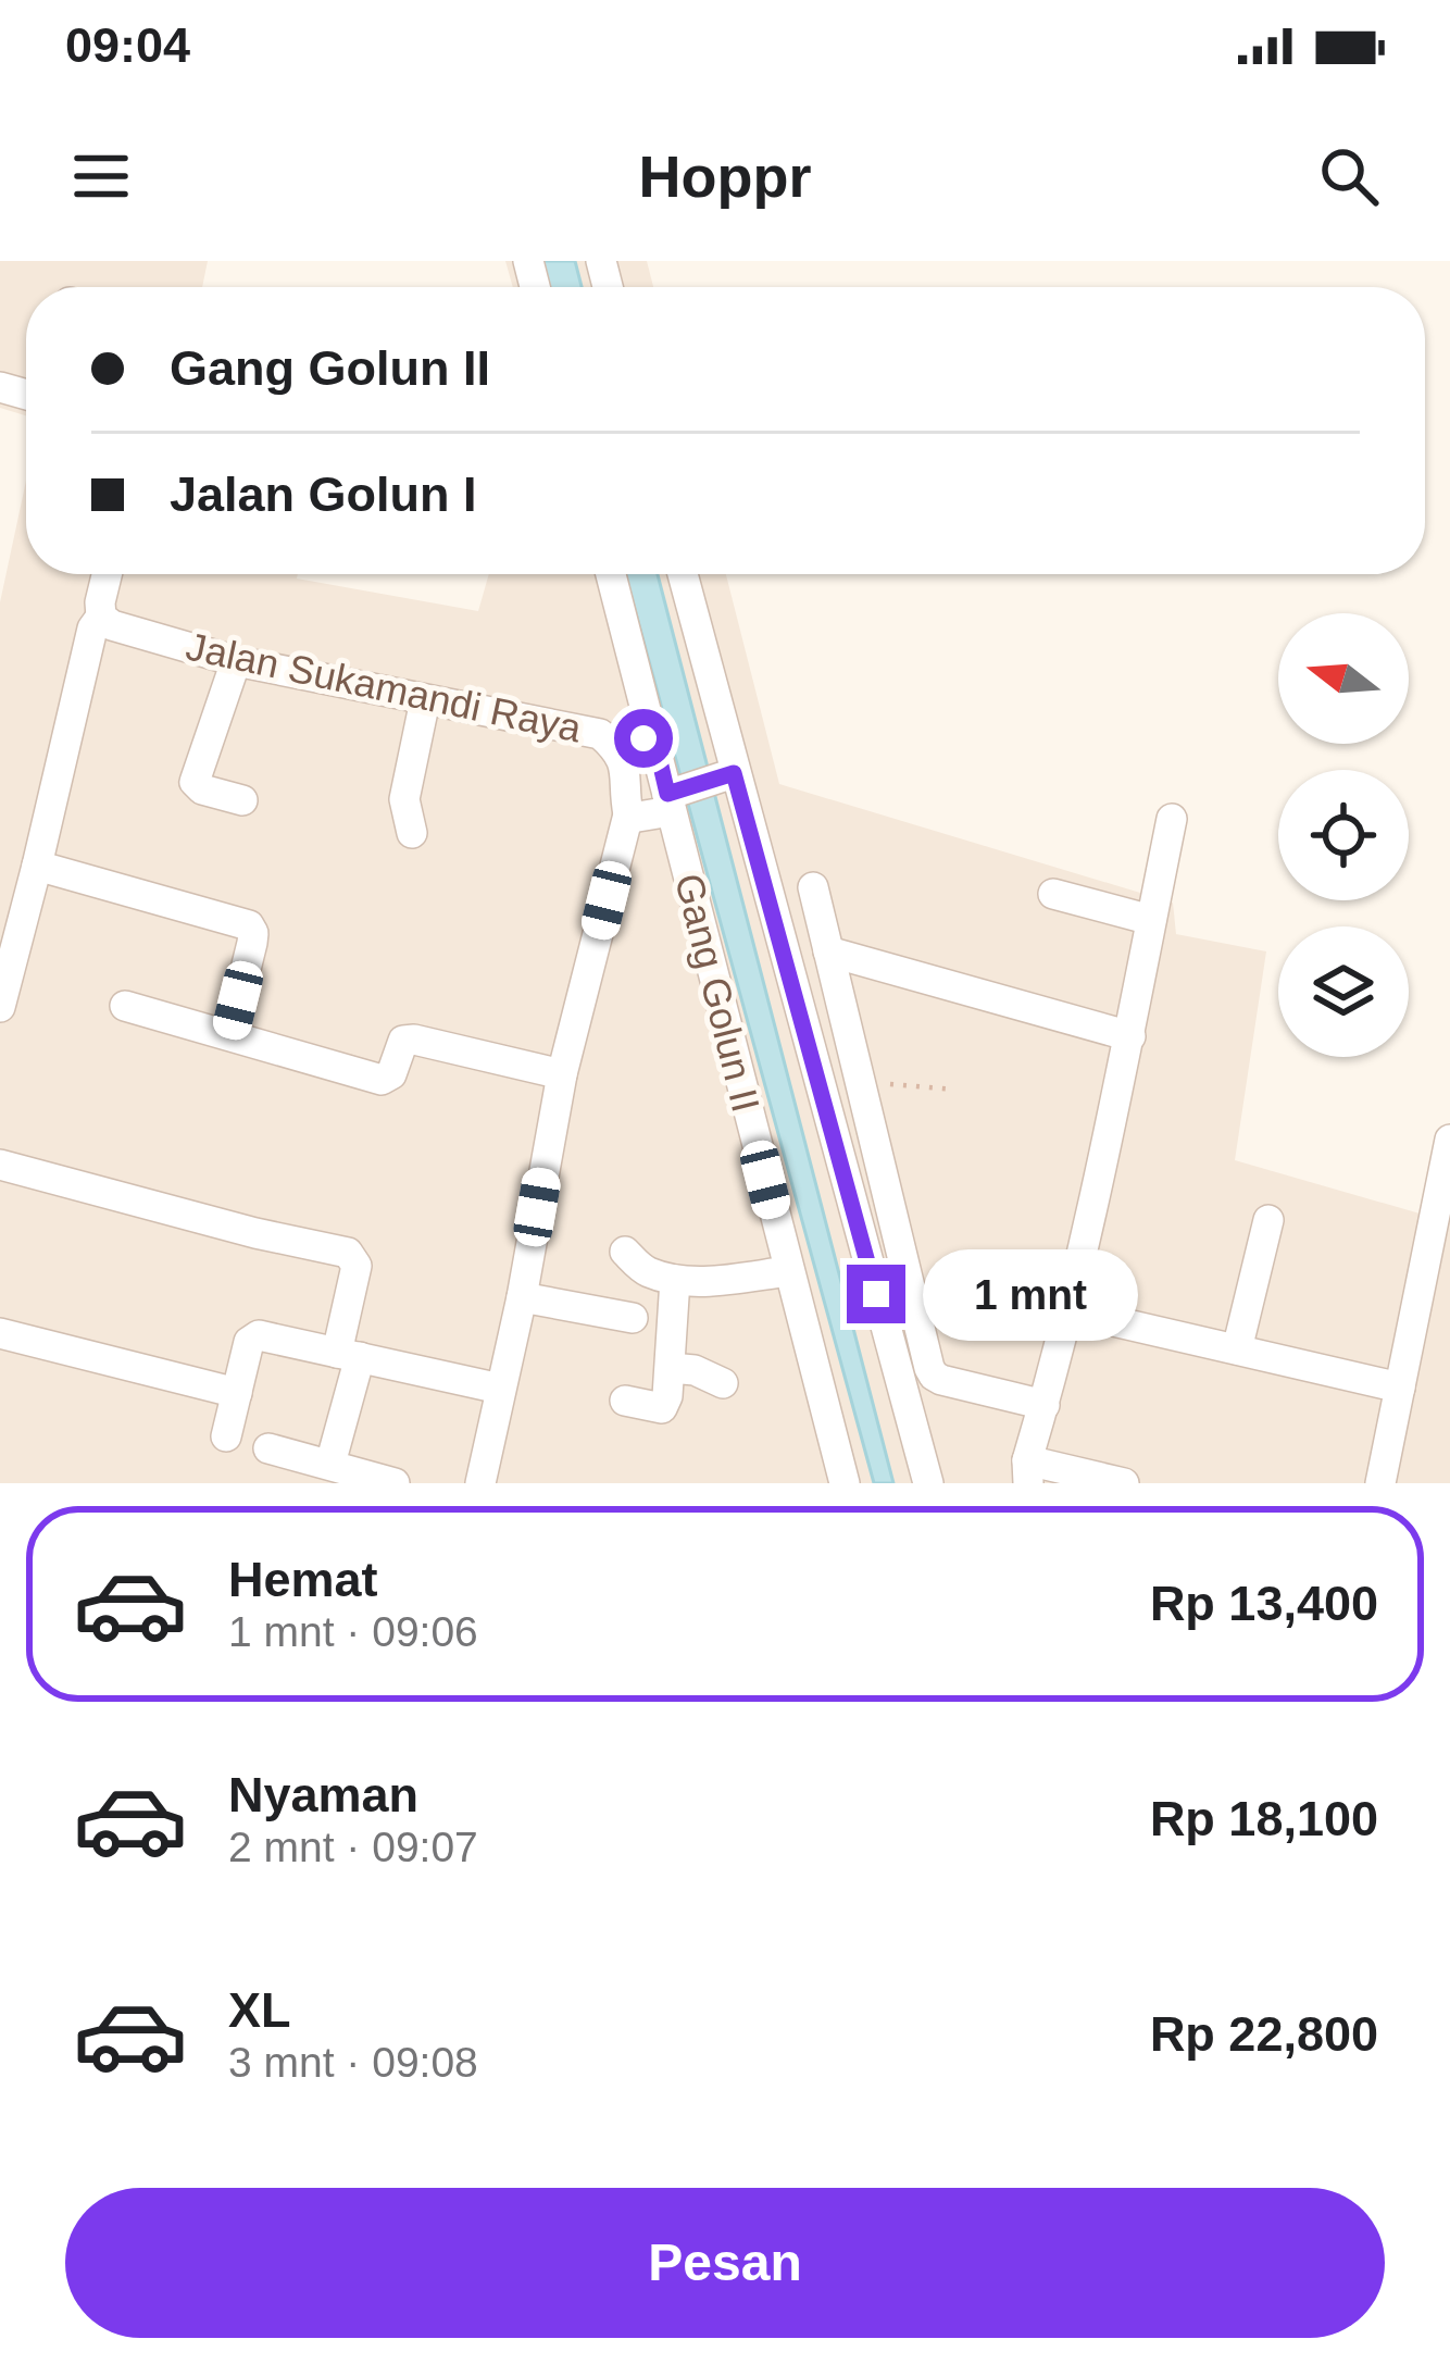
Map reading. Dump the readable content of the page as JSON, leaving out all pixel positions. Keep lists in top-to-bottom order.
{
  "streets": {
    "street": ["Jalan Sukamandi Raya", "Gang Golun II"]
  },
  "north": "left",
  "page": {
    "status": "09:04",
    "header": "Hoppr",
    "banner": ["Gang Golun II", "Jalan Golun I"],
    "bubble": "1 mnt",
    "list": [
      {
        "name": "Hemat",
        "note": "1 mnt · 09:06",
        "value": "Rp 13,400"
      },
      {
        "name": "Nyaman",
        "note": "2 mnt · 09:07",
        "value": "Rp 18,100"
      },
      {
        "name": "XL",
        "note": "3 mnt · 09:08",
        "value": "Rp 22,800"
      }
    ],
    "buttons": "Pesan"
  }
}
